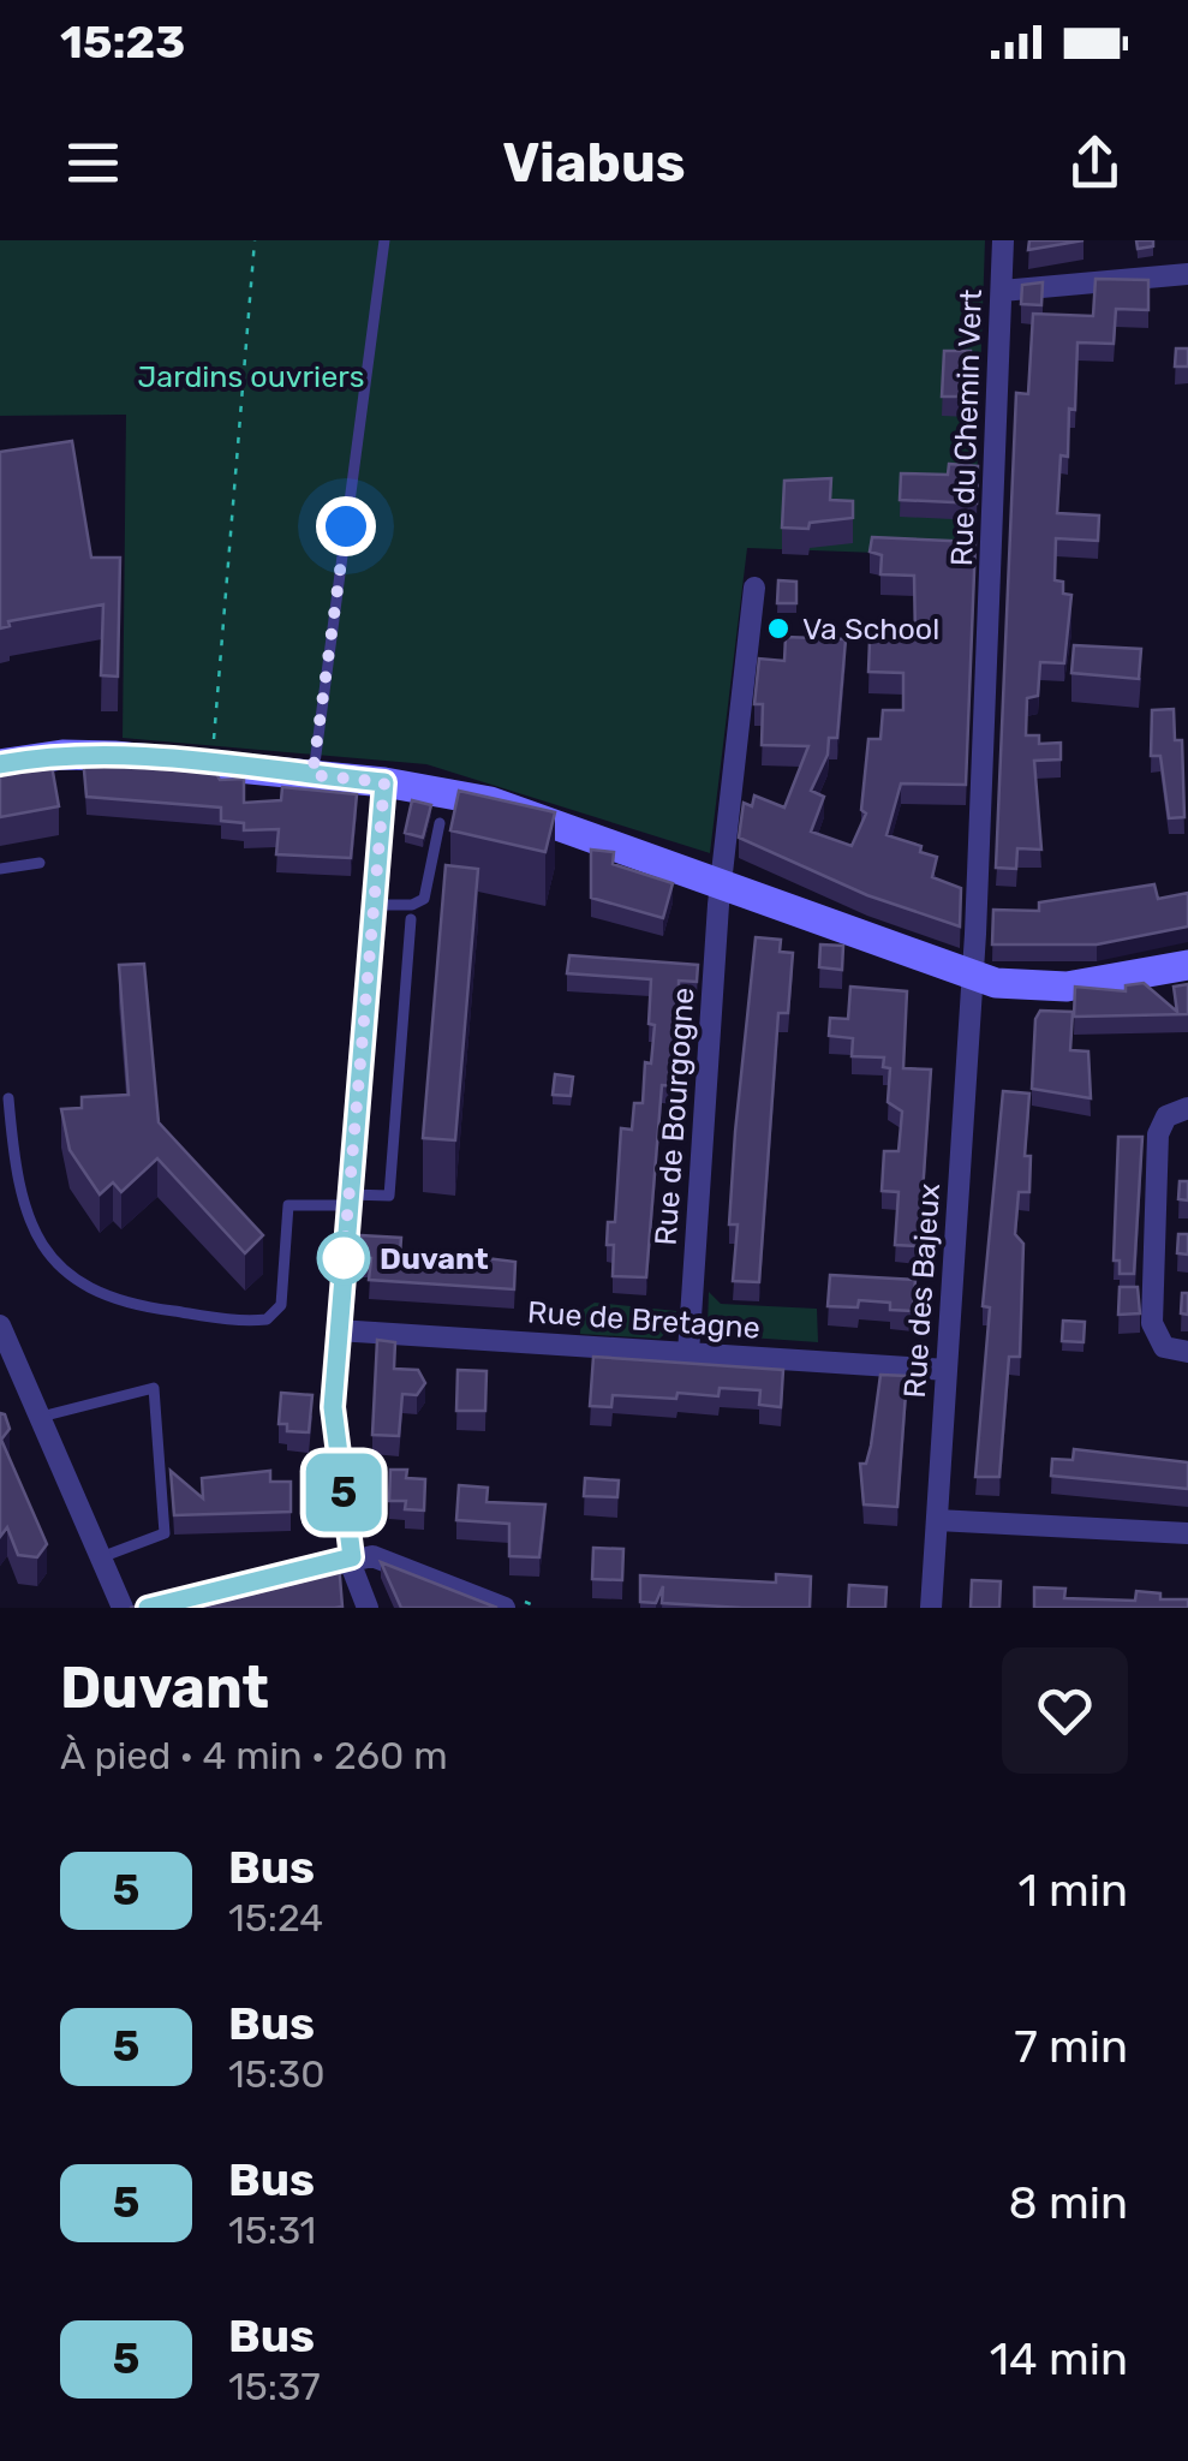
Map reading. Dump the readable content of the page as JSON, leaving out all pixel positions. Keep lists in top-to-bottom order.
{
  "streets": {
    "street": [
      "Rue du Chemin Vert",
      "Rue de Bourgogne",
      "Rue des Bajeux",
      "Rue de Bretagne"
    ]
  },
  "crossings": [
    ["Rue du Chemin Vert", "Rue des Bajeux"],
    ["Rue de Bourgogne", "Rue de Bretagne"],
    ["Rue des Bajeux", "Rue de Bretagne"]
  ],
  "parks": ["Jardins ouvriers"],
  "places": ["Va School", "Duvant"],
  "lines": ["bus line 5"],
  "page": {
    "status": "15:23",
    "header": "Viabus",
    "on_map": "5",
    "heading": ["Duvant", "À pied · 4 min · 260 m"],
    "list": [
      {
        "mark": "5",
        "name": "Bus",
        "note": "15:24",
        "value": "1 min"
      },
      {
        "mark": "5",
        "name": "Bus",
        "note": "15:30",
        "value": "7 min"
      },
      {
        "mark": "5",
        "name": "Bus",
        "note": "15:31",
        "value": "8 min"
      },
      {
        "mark": "5",
        "name": "Bus",
        "note": "15:37",
        "value": "14 min"
      }
    ]
  }
}
